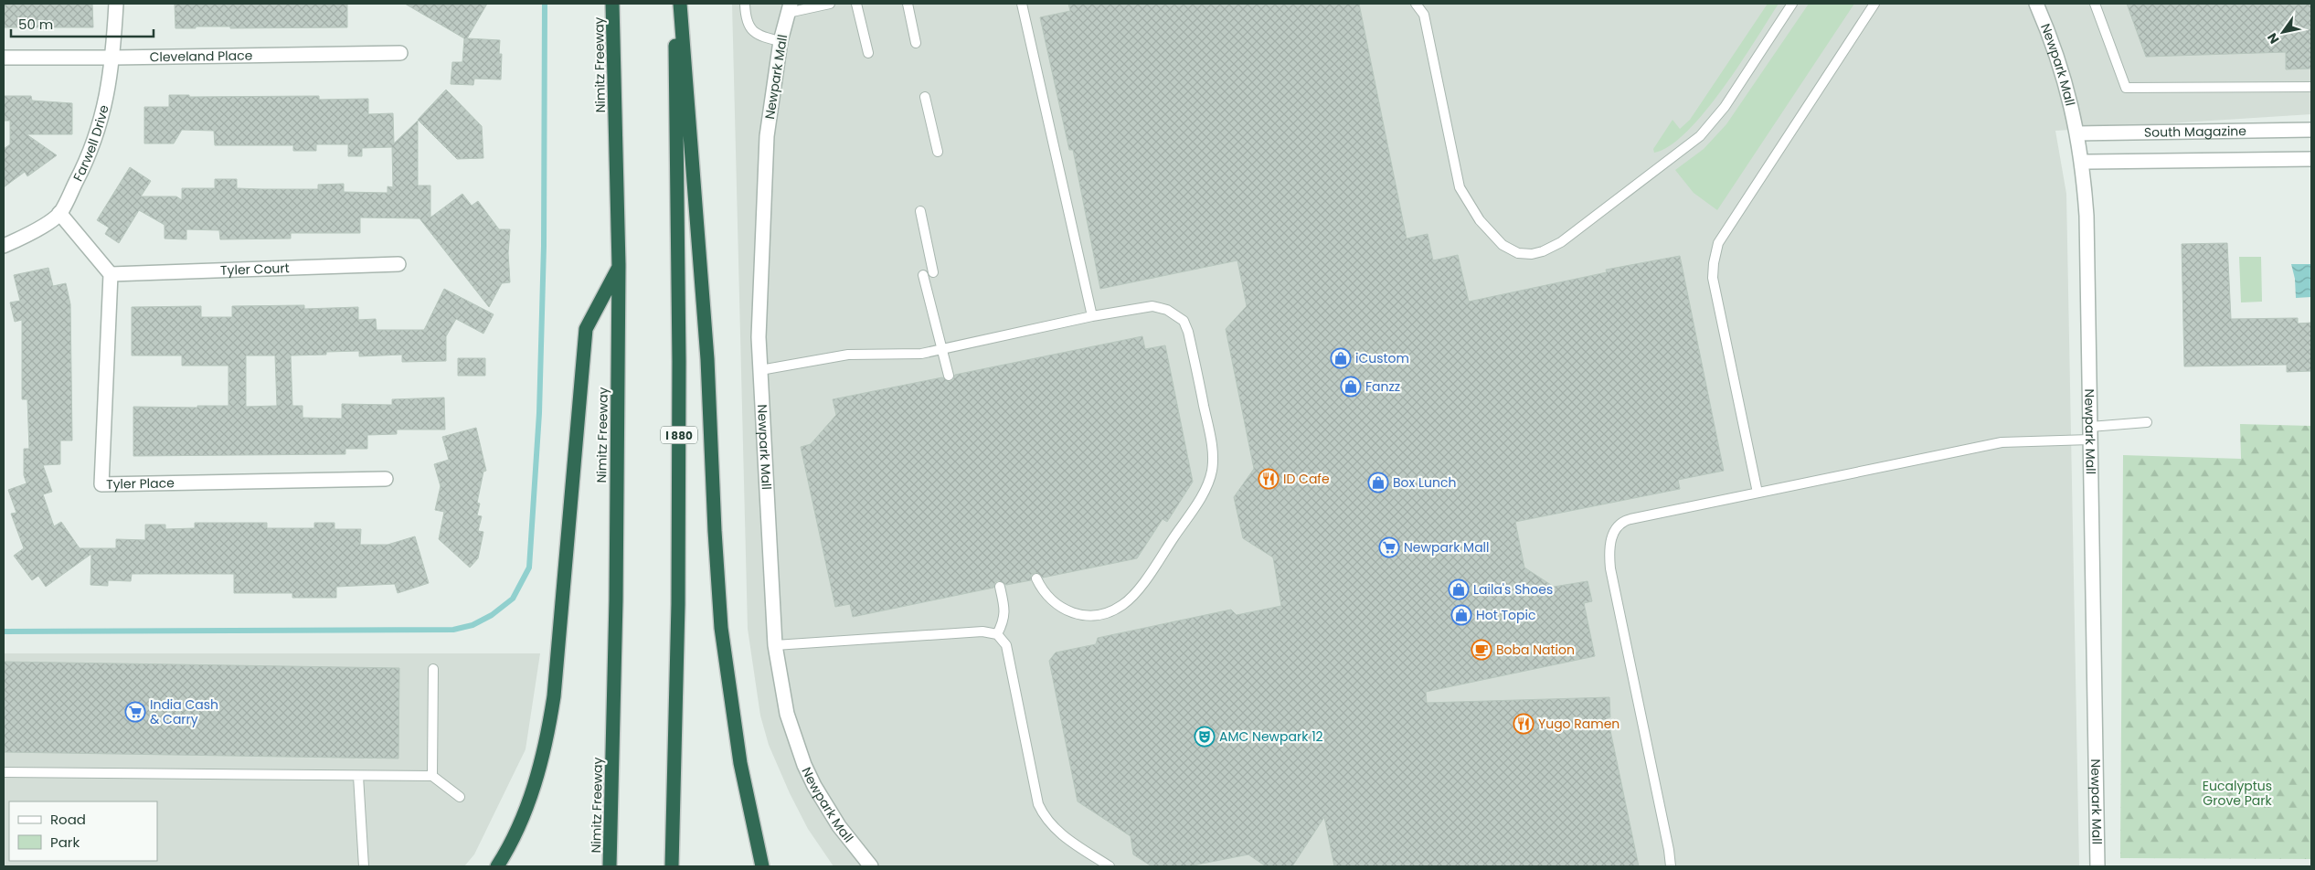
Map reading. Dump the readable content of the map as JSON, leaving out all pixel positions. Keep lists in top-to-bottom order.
{
  "streets": {
    "highway": ["Nimitz Freeway", "I 880"],
    "street": [
      "Cleveland Place",
      "Newpark Mall",
      "South Magazine",
      "Farwell Drive",
      "Tyler Court",
      "Tyler Place"
    ]
  },
  "crossings": [
    ["Cleveland Place", "Farwell Drive"],
    ["Newpark Mall", "South Magazine"],
    ["Tyler Court", "Tyler Place"]
  ],
  "parks": ["Eucalyptus Grove Park"],
  "places": {
    "shop": [
      "iCustom",
      "Fanzz",
      "Box Lunch",
      "Laila's Shoes",
      "Hot Topic"
    ],
    "restaurant": ["ID Cafe", "Yugo Ramen"],
    "supermarket": ["Newpark Mall", "India Cash & Carry"],
    "cafe": ["Boba Nation"],
    "theatre": ["AMC Newpark 12"]
  },
  "legend": ["Road", "Park"],
  "scale_bar": "50 m",
  "north": "bottom left"
}
